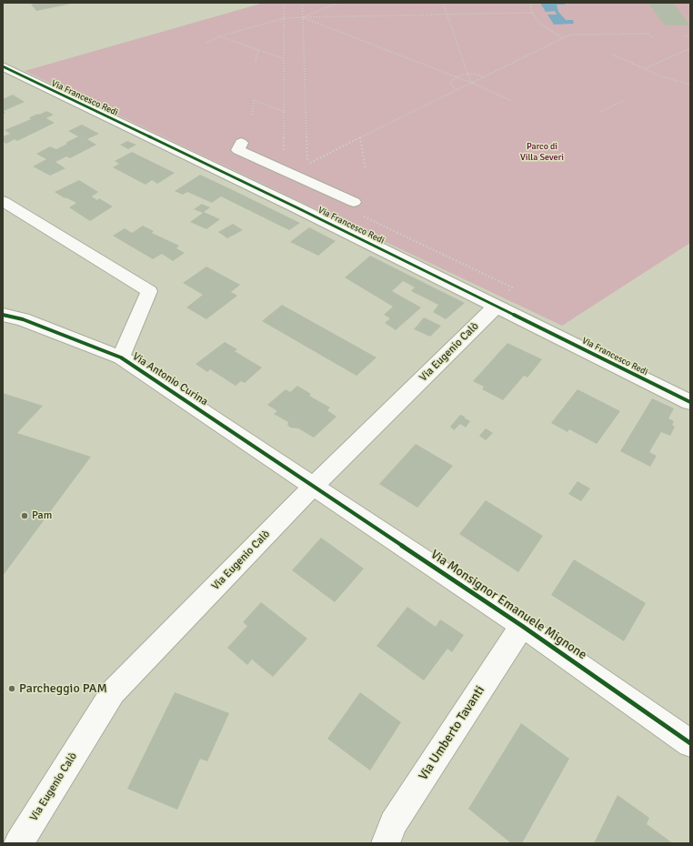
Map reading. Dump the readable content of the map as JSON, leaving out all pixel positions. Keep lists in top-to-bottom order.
{
  "streets": {
    "street": [
      "Via Francesco Redi",
      "Via Eugenio Calò",
      "Via Antonio Curina",
      "Via Monsignor Emanuele Mignone",
      "Via Umberto Tavanti"
    ]
  },
  "crossings": [
    ["Via Francesco Redi", "Via Eugenio Calò"],
    ["Via Eugenio Calò", "Via Antonio Curina"],
    ["Via Eugenio Calò", "Via Monsignor Emanuele Mignone"],
    ["Via Antonio Curina", "Via Monsignor Emanuele Mignone"],
    ["Via Monsignor Emanuele Mignone", "Via Umberto Tavanti"]
  ],
  "parks": ["Parco di Villa Severi"],
  "places": ["Pam", "Parcheggio PAM"]
}
